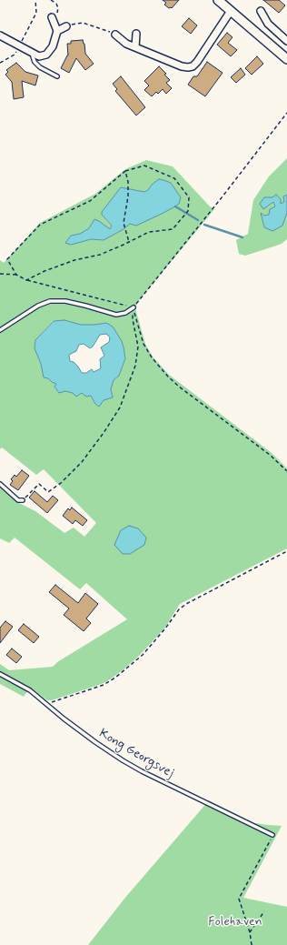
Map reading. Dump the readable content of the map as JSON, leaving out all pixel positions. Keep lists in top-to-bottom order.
{
  "streets": {
    "lane": ["Kong Georgsvej"]
  },
  "parks": ["Folehaven"]
}
